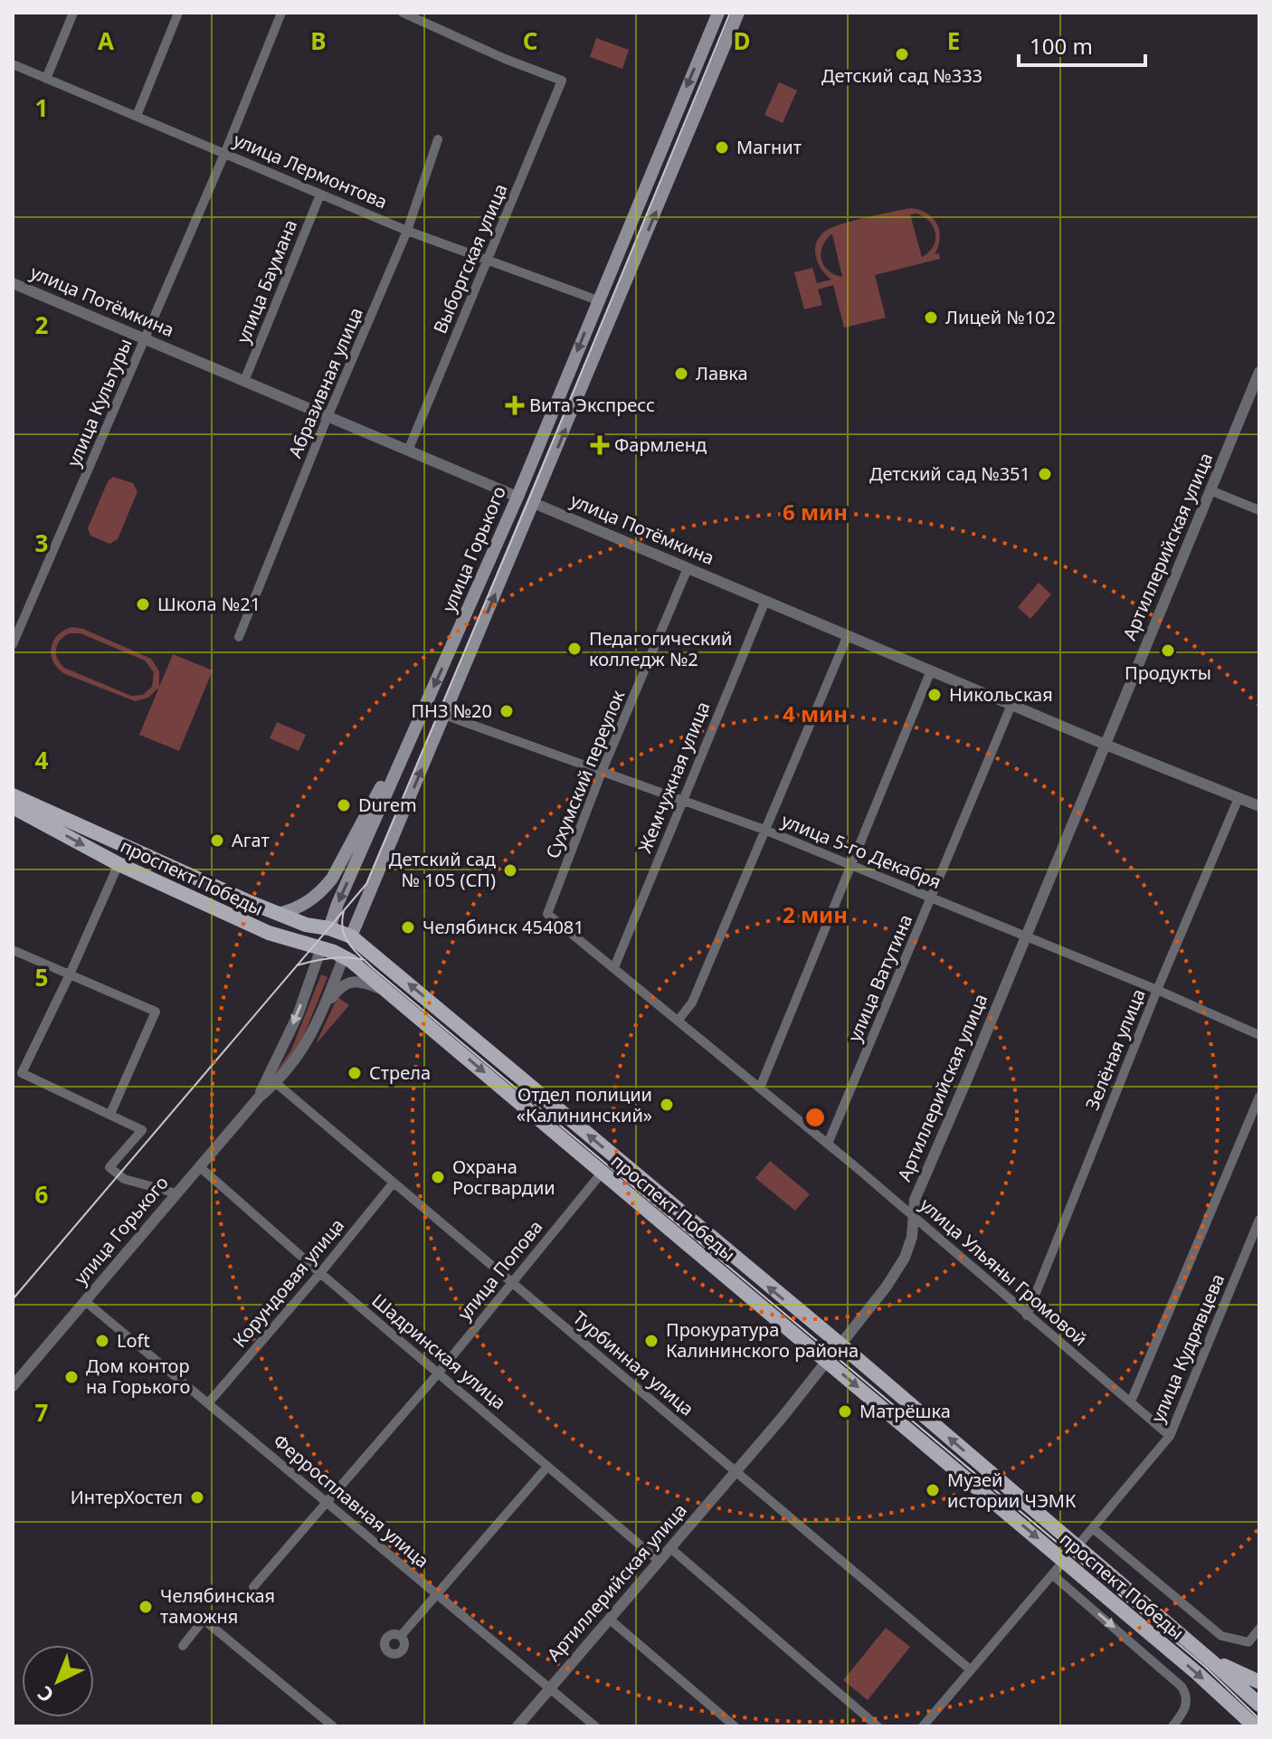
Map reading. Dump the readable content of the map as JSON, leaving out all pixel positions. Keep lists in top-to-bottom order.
{
  "streets": {
    "main road": [
      "улица Потёмкина",
      "Артиллерийская улица",
      "улица Горького",
      "проспект Победы"
    ],
    "street": [
      "улица Лермонтова",
      "Выборгская улица",
      "улица Баумана",
      "Абразивная улица",
      "улица Культуры",
      "Сухумский переулок",
      "Жемчужная улица",
      "улица 5-го Декабря",
      "улица Ватутина",
      "Зелёная улица",
      "улица Попова",
      "улица Ульяны Громовой",
      "Корундовая улица",
      "улица Кудрявцева",
      "Шадринская улица",
      "Турбинная улица",
      "Ферросплавная улица"
    ]
  },
  "crossings": [
    ["улица Лермонтова", "Выборгская улица"],
    ["улица Лермонтова", "улица Баумана"],
    ["улица Лермонтова", "Абразивная улица"],
    ["улица Лермонтова", "улица Культуры"],
    ["улица Лермонтова", "улица Горького"],
    ["Выборгская улица", "улица Потёмкина"],
    ["улица Баумана", "улица Потёмкина"],
    ["улица Потёмкина", "Абразивная улица"],
    ["улица Потёмкина", "улица Культуры"],
    ["улица Потёмкина", "Артиллерийская улица"],
    ["улица Потёмкина", "улица Горького"],
    ["улица Потёмкина", "Сухумский переулок"],
    ["улица Потёмкина", "Жемчужная улица"],
    ["улица Потёмкина", "улица Ватутина"],
    ["улица Потёмкина", "Зелёная улица"],
    ["Артиллерийская улица", "улица 5-го Декабря"],
    ["Артиллерийская улица", "проспект Победы"],
    ["Артиллерийская улица", "улица Ульяны Громовой"],
    ["Артиллерийская улица", "Шадринская улица"],
    ["Артиллерийская улица", "Турбинная улица"],
    ["Артиллерийская улица", "Ферросплавная улица"],
    ["улица Горького", "улица 5-го Декабря"],
    ["улица Горького", "проспект Победы"],
    ["улица Горького", "Шадринская улица"],
    ["улица Горького", "Турбинная улица"],
    ["улица Горького", "Ферросплавная улица"],
    ["Сухумский переулок", "улица 5-го Декабря"],
    ["Сухумский переулок", "улица Ульяны Громовой"],
    ["Жемчужная улица", "улица 5-го Декабря"],
    ["Жемчужная улица", "улица Ульяны Громовой"],
    ["улица 5-го Декабря", "улица Ватутина"],
    ["улица 5-го Декабря", "Зелёная улица"],
    ["проспект Победы", "улица Попова"],
    ["проспект Победы", "улица Кудрявцева"],
    ["улица Ватутина", "улица Ульяны Громовой"],
    ["Зелёная улица", "улица Ульяны Громовой"],
    ["улица Попова", "Шадринская улица"],
    ["улица Попова", "Турбинная улица"],
    ["улица Попова", "Ферросплавная улица"],
    ["улица Ульяны Громовой", "улица Кудрявцева"],
    ["Корундовая улица", "Шадринская улица"],
    ["Корундовая улица", "Турбинная улица"],
    ["Корундовая улица", "Ферросплавная улица"]
  ],
  "places": {
    "other": [
      "Детский сад №333",
      "Магнит",
      "Лицей №102",
      "Лавка",
      "Детский сад №351",
      "Школа №21",
      "Педагогический колледж №2",
      "Продукты",
      "Никольская",
      "ПНЗ №20",
      "Durem",
      "Агат",
      "Детский сад № 105 (СП)",
      "Челябинск 454081",
      "Стрела",
      "Отдел полиции «Калининский»",
      "Охрана Росгвардии",
      "Loft",
      "Прокуратура Калининского района",
      "Дом контор на Горького",
      "Матрёшка",
      "Музей истории ЧЭМК",
      "ИнтерХостел",
      "Челябинская таможня"
    ],
    "health": ["Вита Экспресс", "Фармленд"]
  },
  "scale_bar": "100 m",
  "north": "bottom left",
  "grid": {
    "columns": [
      "A",
      "B",
      "C",
      "D",
      "E"
    ],
    "rows": [
      "1",
      "2",
      "3",
      "4",
      "5",
      "6",
      "7"
    ]
  },
  "rings": ["6 мин", "4 мин", "2 мин"]
}
